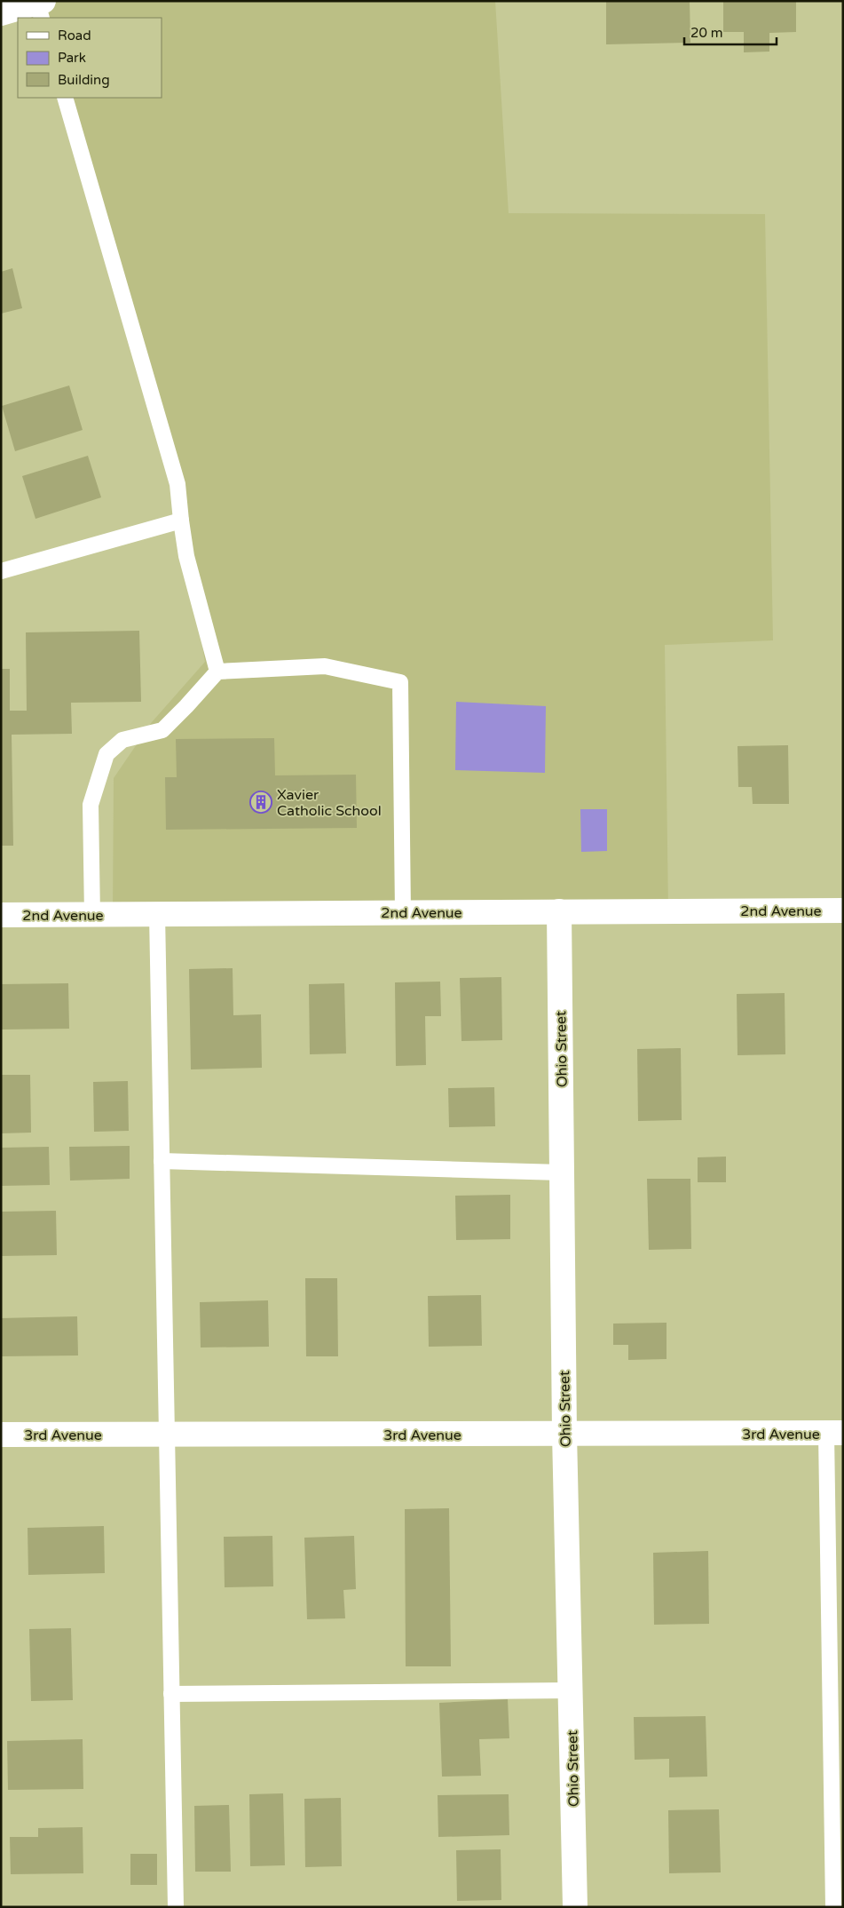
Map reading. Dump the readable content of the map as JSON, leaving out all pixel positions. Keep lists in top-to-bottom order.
{
  "streets": {
    "street": ["2nd Avenue", "Ohio Street", "3rd Avenue"]
  },
  "crossings": [
    ["2nd Avenue", "Ohio Street"],
    ["Ohio Street", "3rd Avenue"]
  ],
  "places": {
    "building": ["Xavier Catholic School"]
  },
  "legend": ["Road", "Park", "Building"],
  "scale_bar": "20 m"
}
